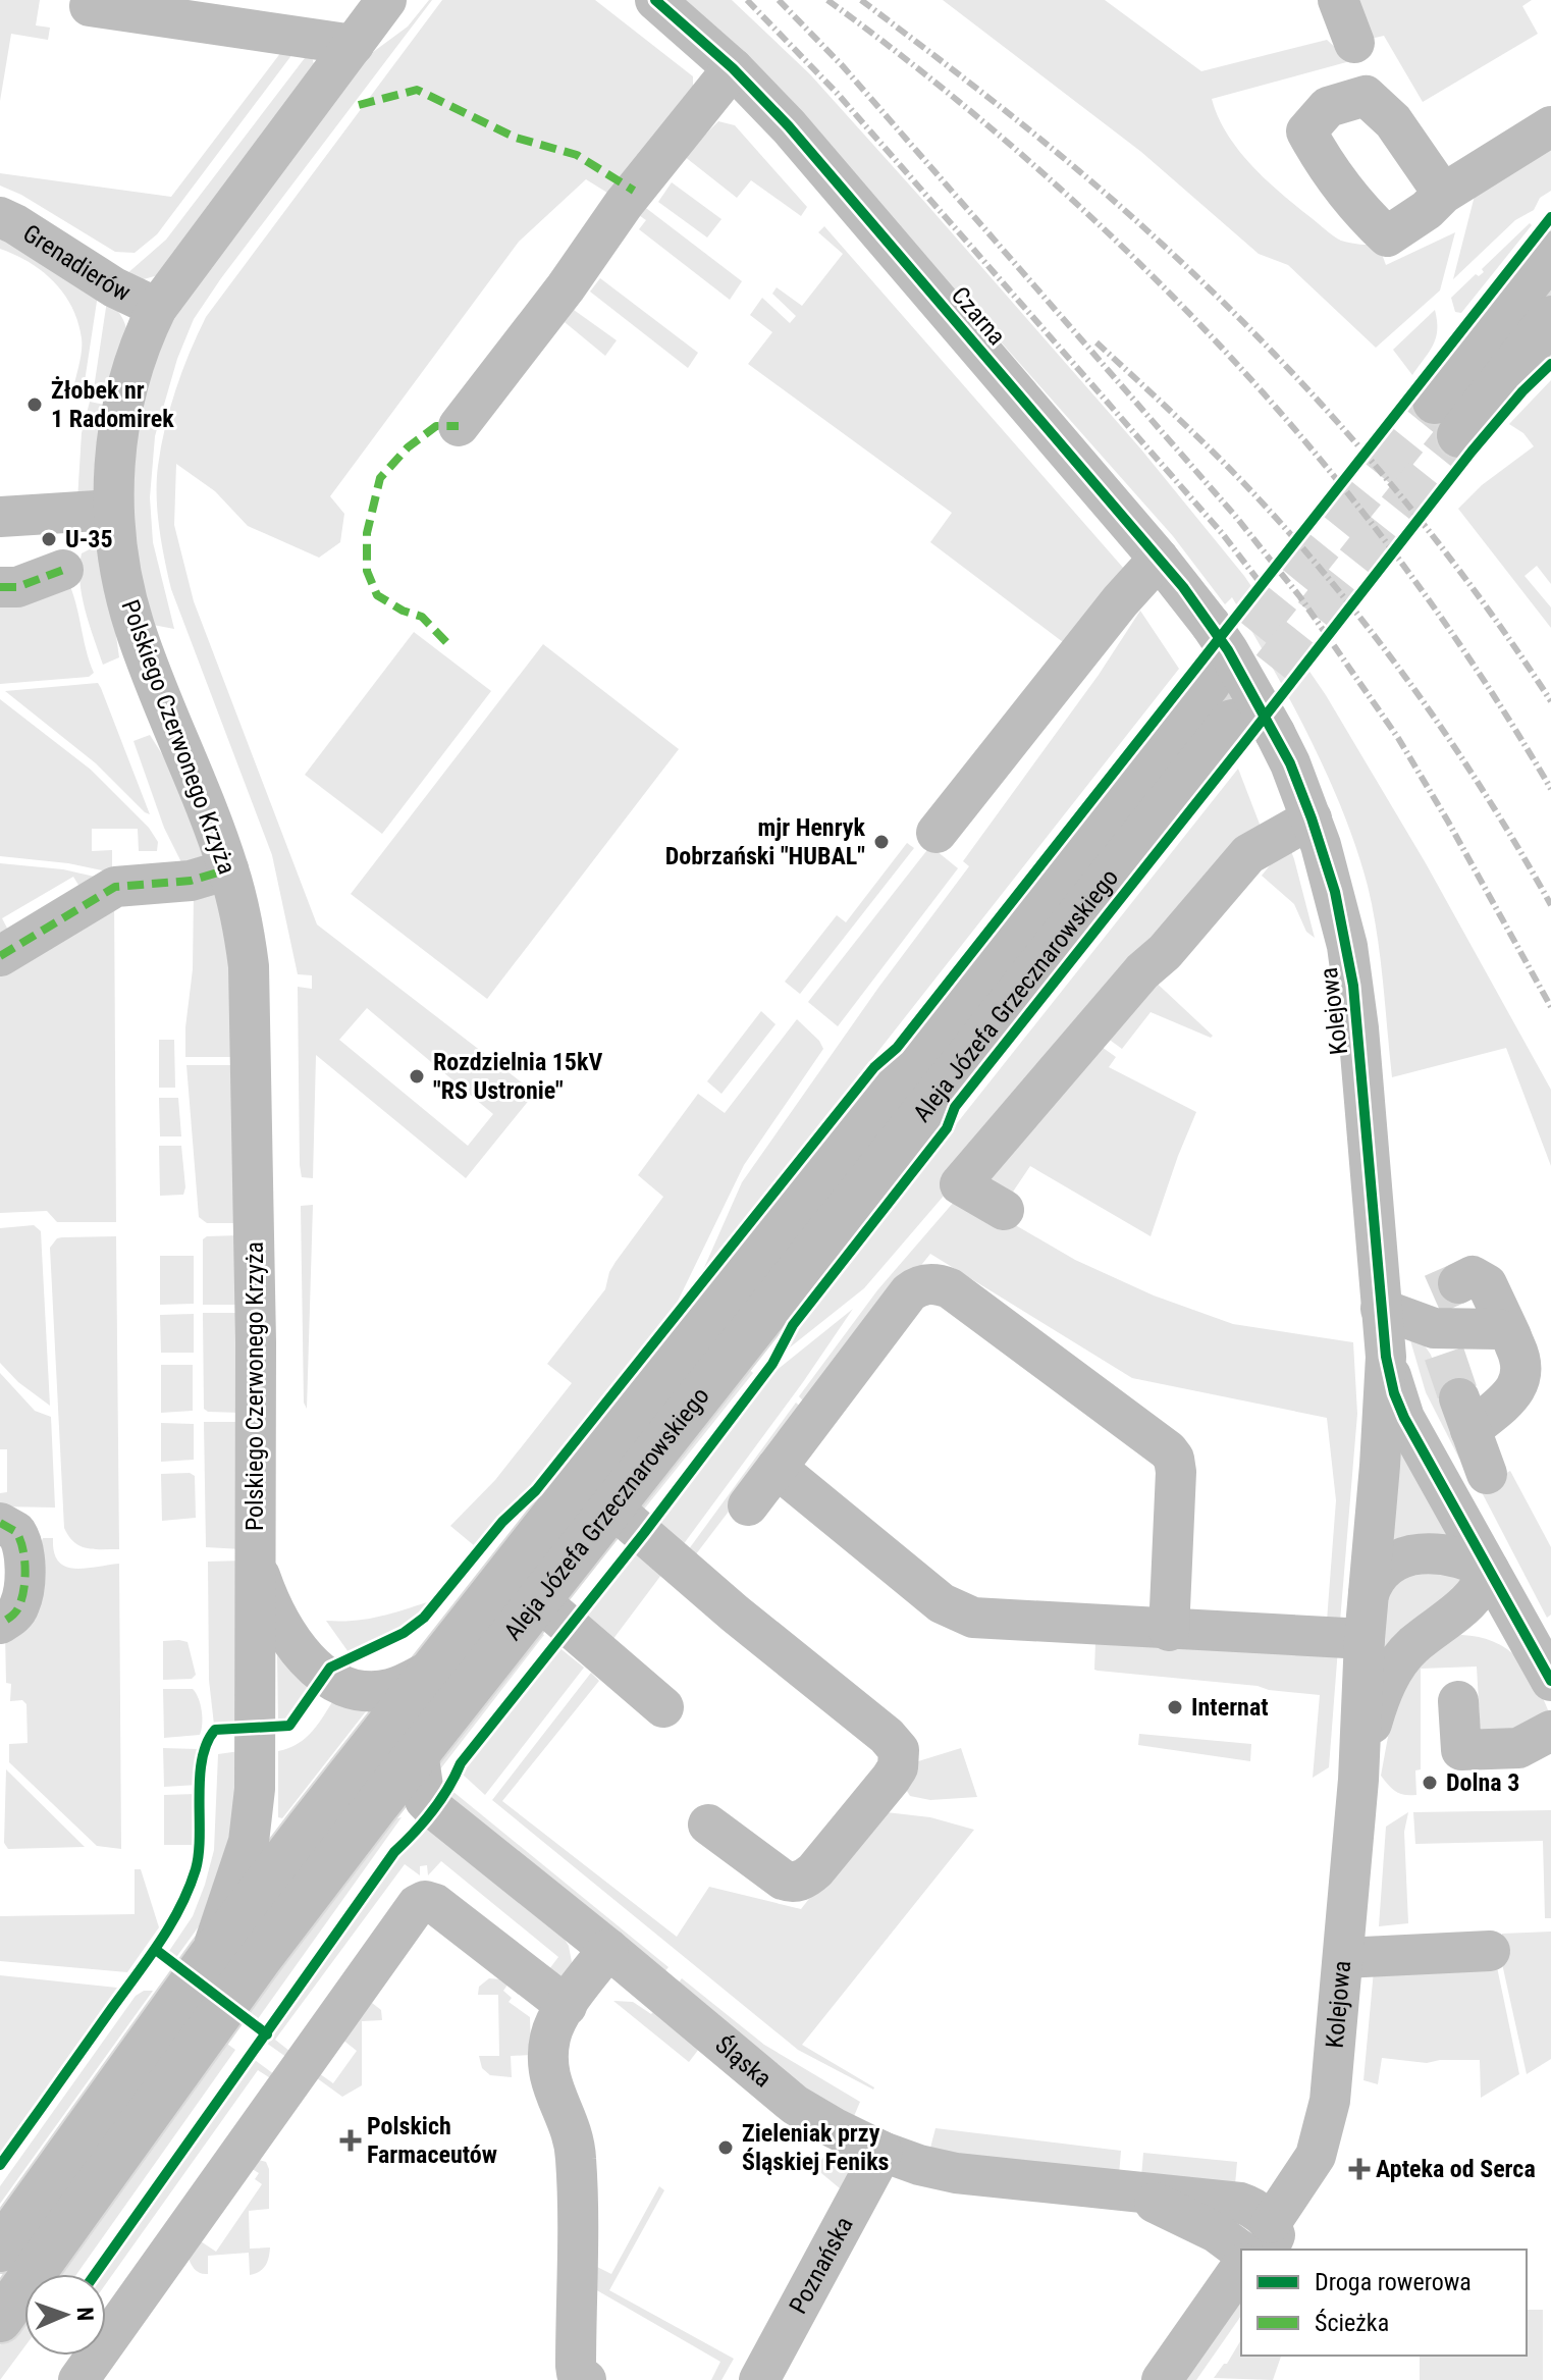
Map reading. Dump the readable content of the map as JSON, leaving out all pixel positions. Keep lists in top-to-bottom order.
{
  "streets": {
    "main road": ["Aleja Józefa Grzecznarowskiego"],
    "street": [
      "Grenadierów",
      "Czarna",
      "Polskiego Czerwonego Krzyża",
      "Kolejowa",
      "Śląska",
      "Poznańska"
    ]
  },
  "crossings": [
    ["Grenadierów", "Polskiego Czerwonego Krzyża"],
    ["Czarna", "Aleja Józefa Grzecznarowskiego"],
    ["Czarna", "Kolejowa"],
    ["Polskiego Czerwonego Krzyża", "Aleja Józefa Grzecznarowskiego"],
    ["Aleja Józefa Grzecznarowskiego", "Kolejowa"],
    ["Kolejowa", "Śląska"],
    ["Śląska", "Poznańska"]
  ],
  "places": {
    "other": [
      "Żłobek nr 1 Radomirek",
      "U-35",
      "mjr Henryk Dobrzański \"HUBAL\"",
      "Rozdzielnia 15kV \"RS Ustronie\"",
      "Internat",
      "Dolna 3",
      "Zieleniak przy Śląskiej Feniks"
    ],
    "health": ["Polskich Farmaceutów", "Apteka od Serca"]
  },
  "legend": ["Droga rowerowa", "Ścieżka"],
  "north": "right"
}
